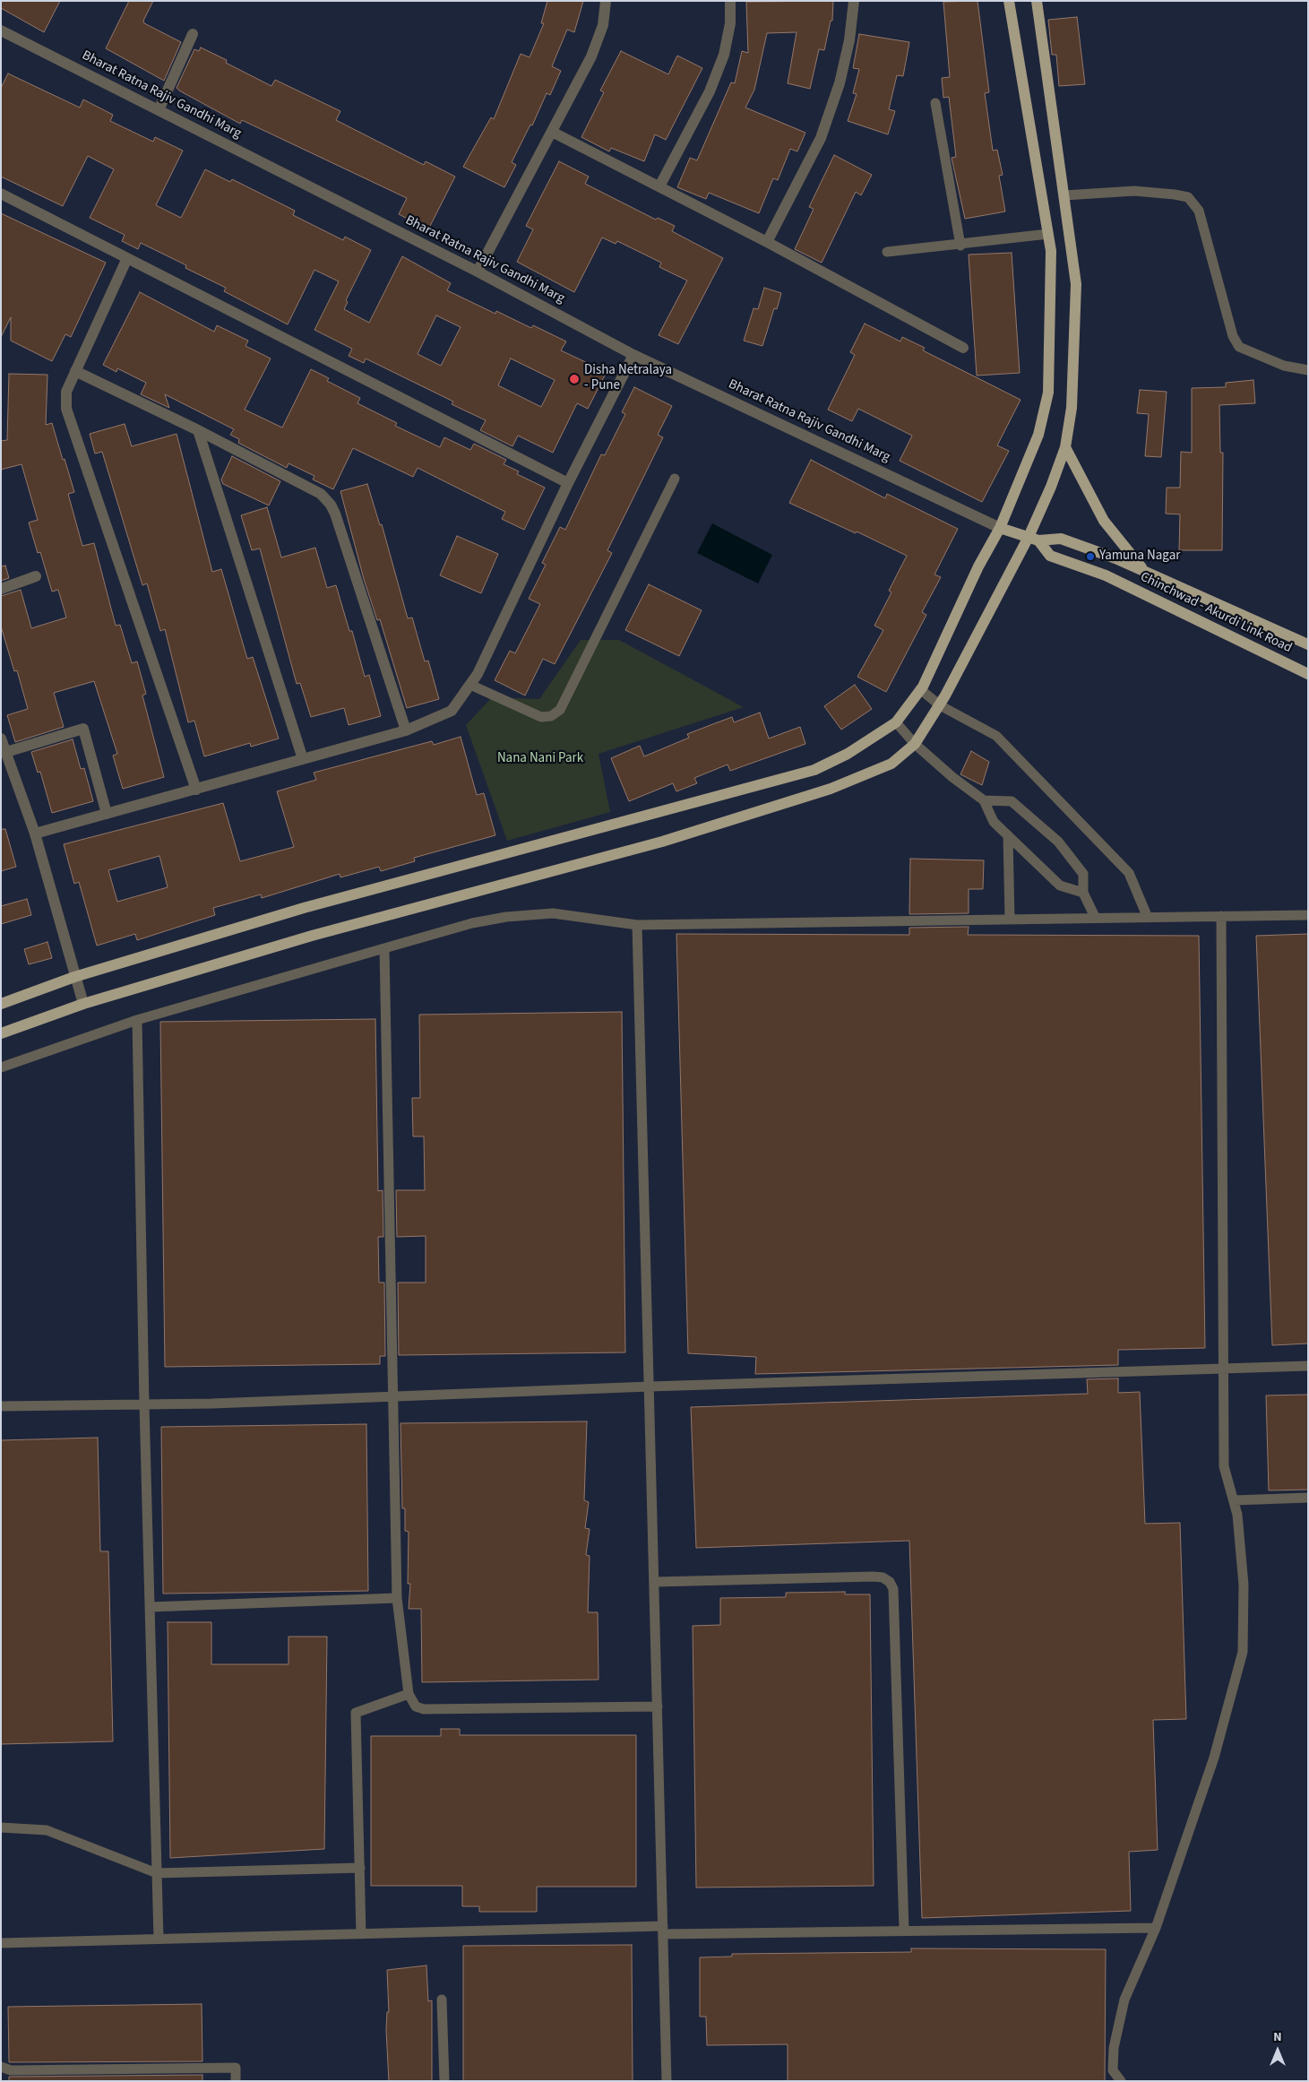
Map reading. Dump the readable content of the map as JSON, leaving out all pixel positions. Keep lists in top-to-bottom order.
{
  "streets": {
    "main road": ["Chinchwad - Akurdi Link Road"],
    "street": ["Bharat Ratna Rajiv Gandhi Marg"]
  },
  "parks": ["Nana Nani Park"],
  "places": ["Disha Netralaya - Pune", "Yamuna Nagar"],
  "north": "top"
}
